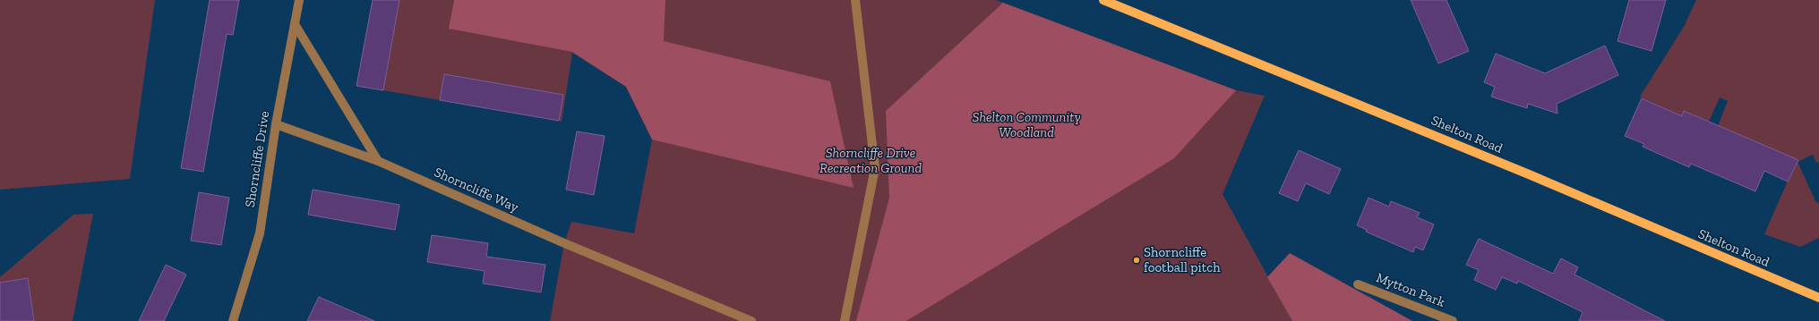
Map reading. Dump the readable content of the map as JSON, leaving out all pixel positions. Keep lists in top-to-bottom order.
{
  "streets": {
    "main road": ["Shelton Road"],
    "street": ["Shorncliffe Drive", "Shorncliffe Way", "Mytton Park"]
  },
  "crossings": [
    ["Shorncliffe Drive", "Shorncliffe Way"]
  ],
  "parks": ["Shelton Community Woodland", "Shorncliffe Drive Recreation Ground"],
  "places": ["Shorncliffe football pitch"]
}
